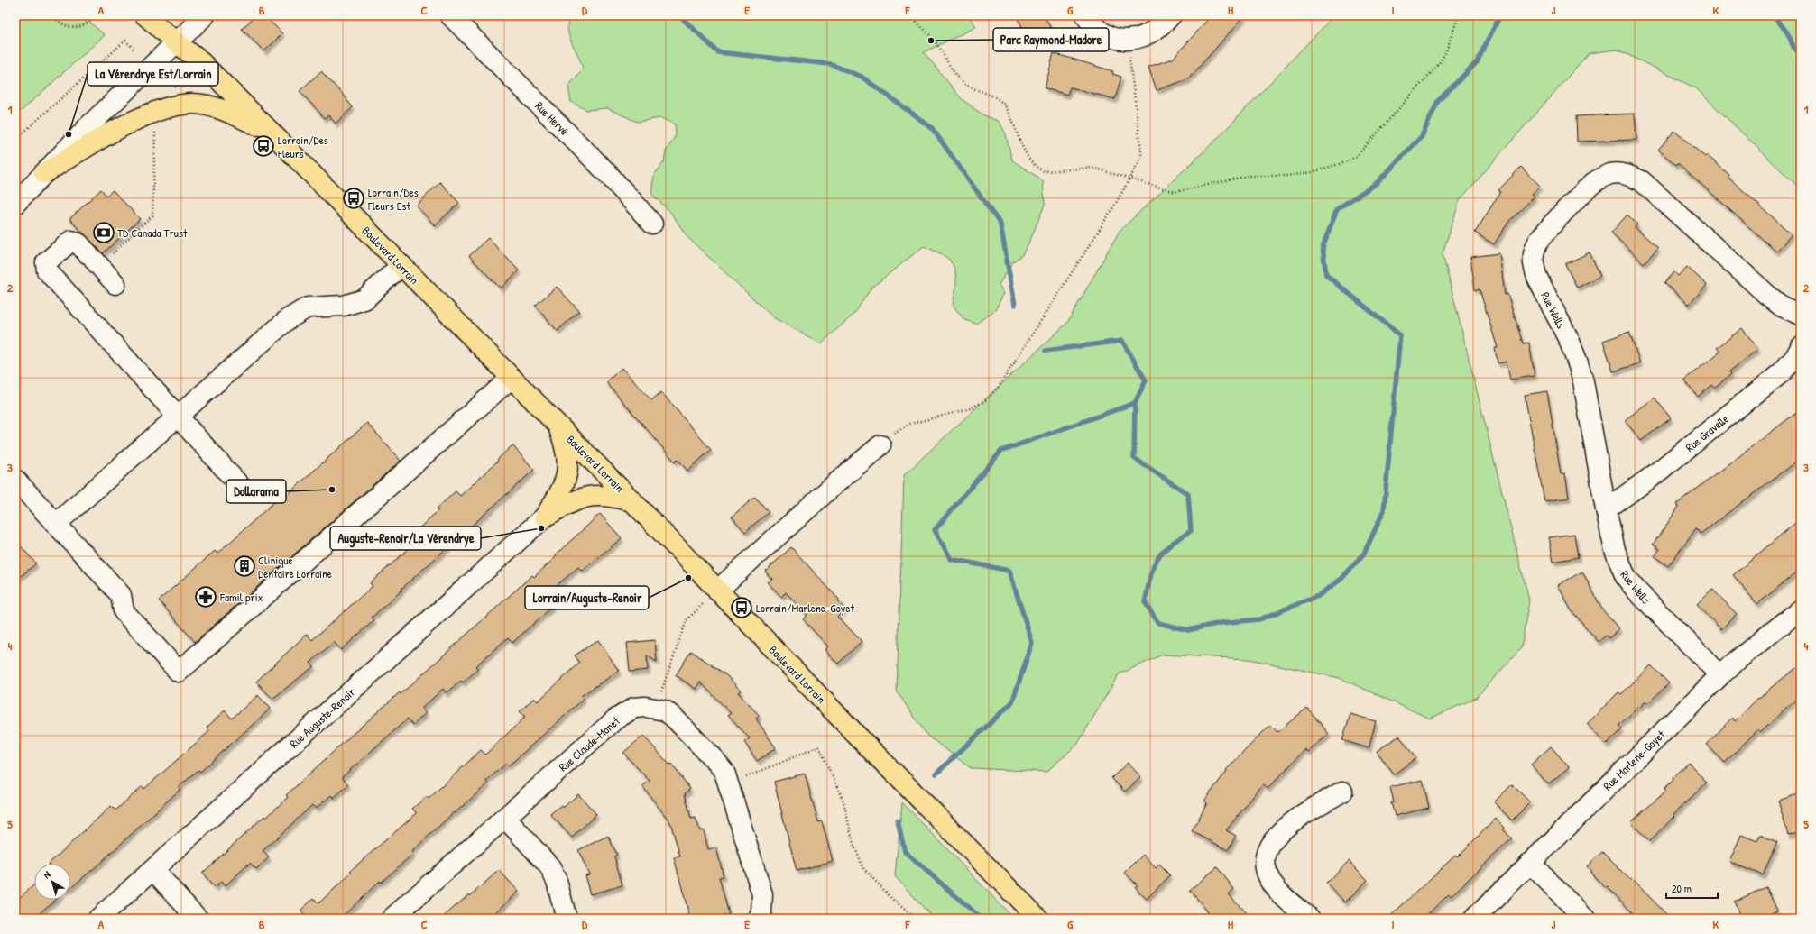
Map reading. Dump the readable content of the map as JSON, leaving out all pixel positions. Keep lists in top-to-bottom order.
{
  "streets": {
    "main road": ["Boulevard Lorrain"],
    "street": [
      "Rue Hervé",
      "Rue Wells",
      "Rue Gravelle",
      "Rue Auguste-Renoir",
      "Rue Claude-Monet",
      "Rue Marlene-Goyet"
    ]
  },
  "crossings": [
    ["Rue Wells", "Rue Gravelle"],
    ["Rue Wells", "Rue Marlene-Goyet"]
  ],
  "places": {
    "other": [
      "Parc Raymond-Madore",
      "La Vérendrye Est/Lorrain",
      "Dollarama",
      "Auguste-Renoir/La Vérendrye",
      "Lorrain/Auguste-Renoir"
    ],
    "bus stop": ["Lorrain/Des Fleurs", "Lorrain/Des Fleurs Est", "Lorrain/Marlene-Goyet"],
    "bank": ["TD Canada Trust"],
    "building": ["Clinique Dentaire Lorraine"],
    "pharmacy": ["Familiprix"]
  },
  "scale_bar": "20 m",
  "north": "top left",
  "grid": {
    "columns": [
      "A",
      "B",
      "C",
      "D",
      "E",
      "F",
      "G",
      "H",
      "I",
      "J",
      "K"
    ],
    "rows": [
      "1",
      "2",
      "3",
      "4",
      "5"
    ]
  }
}
